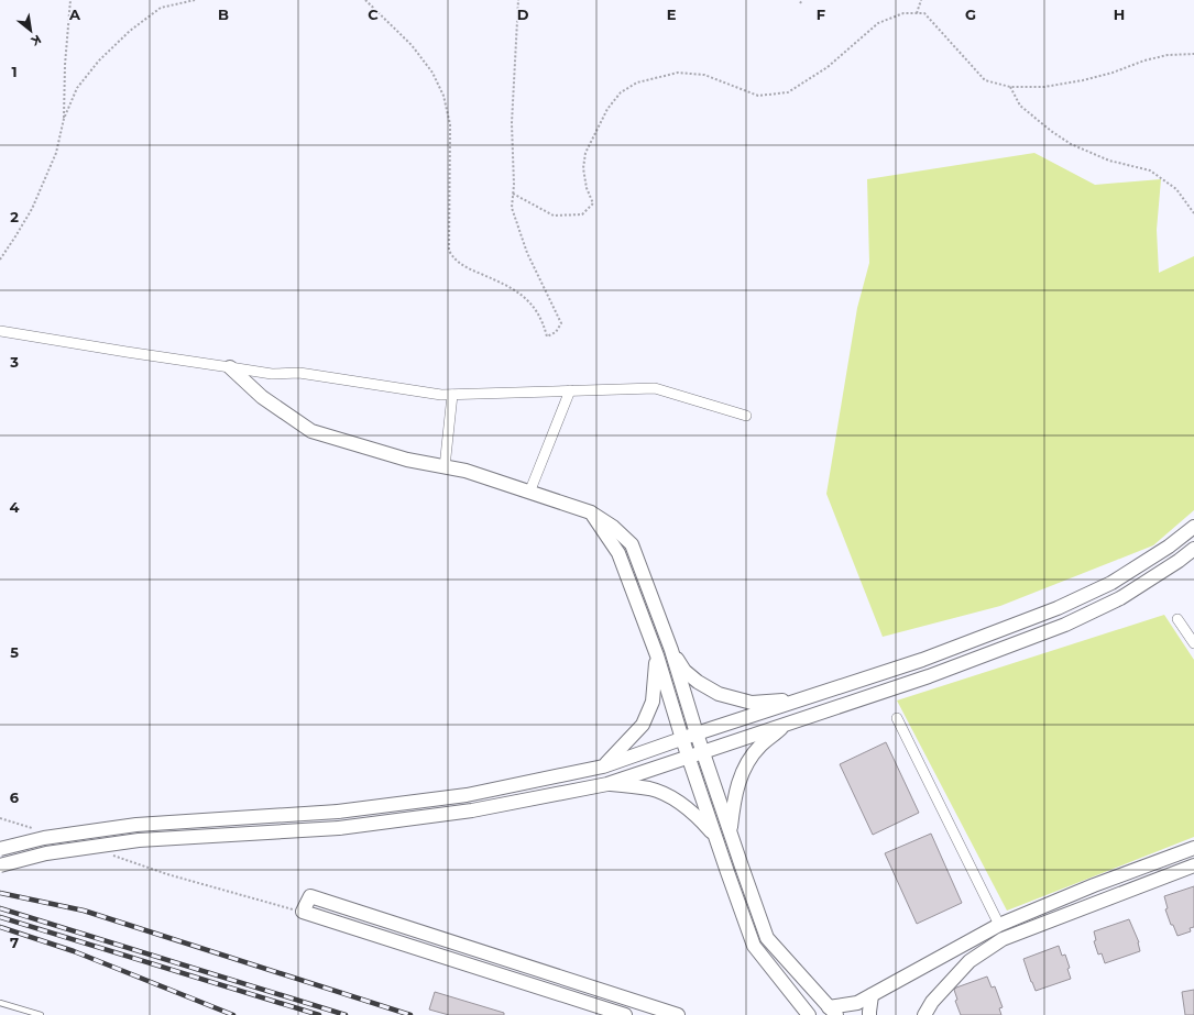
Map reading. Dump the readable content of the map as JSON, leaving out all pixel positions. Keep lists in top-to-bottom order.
{
  "north": "bottom right",
  "grid": {
    "columns": [
      "A",
      "B",
      "C",
      "D",
      "E",
      "F",
      "G",
      "H"
    ],
    "rows": [
      "1",
      "2",
      "3",
      "4",
      "5",
      "6",
      "7"
    ]
  }
}
